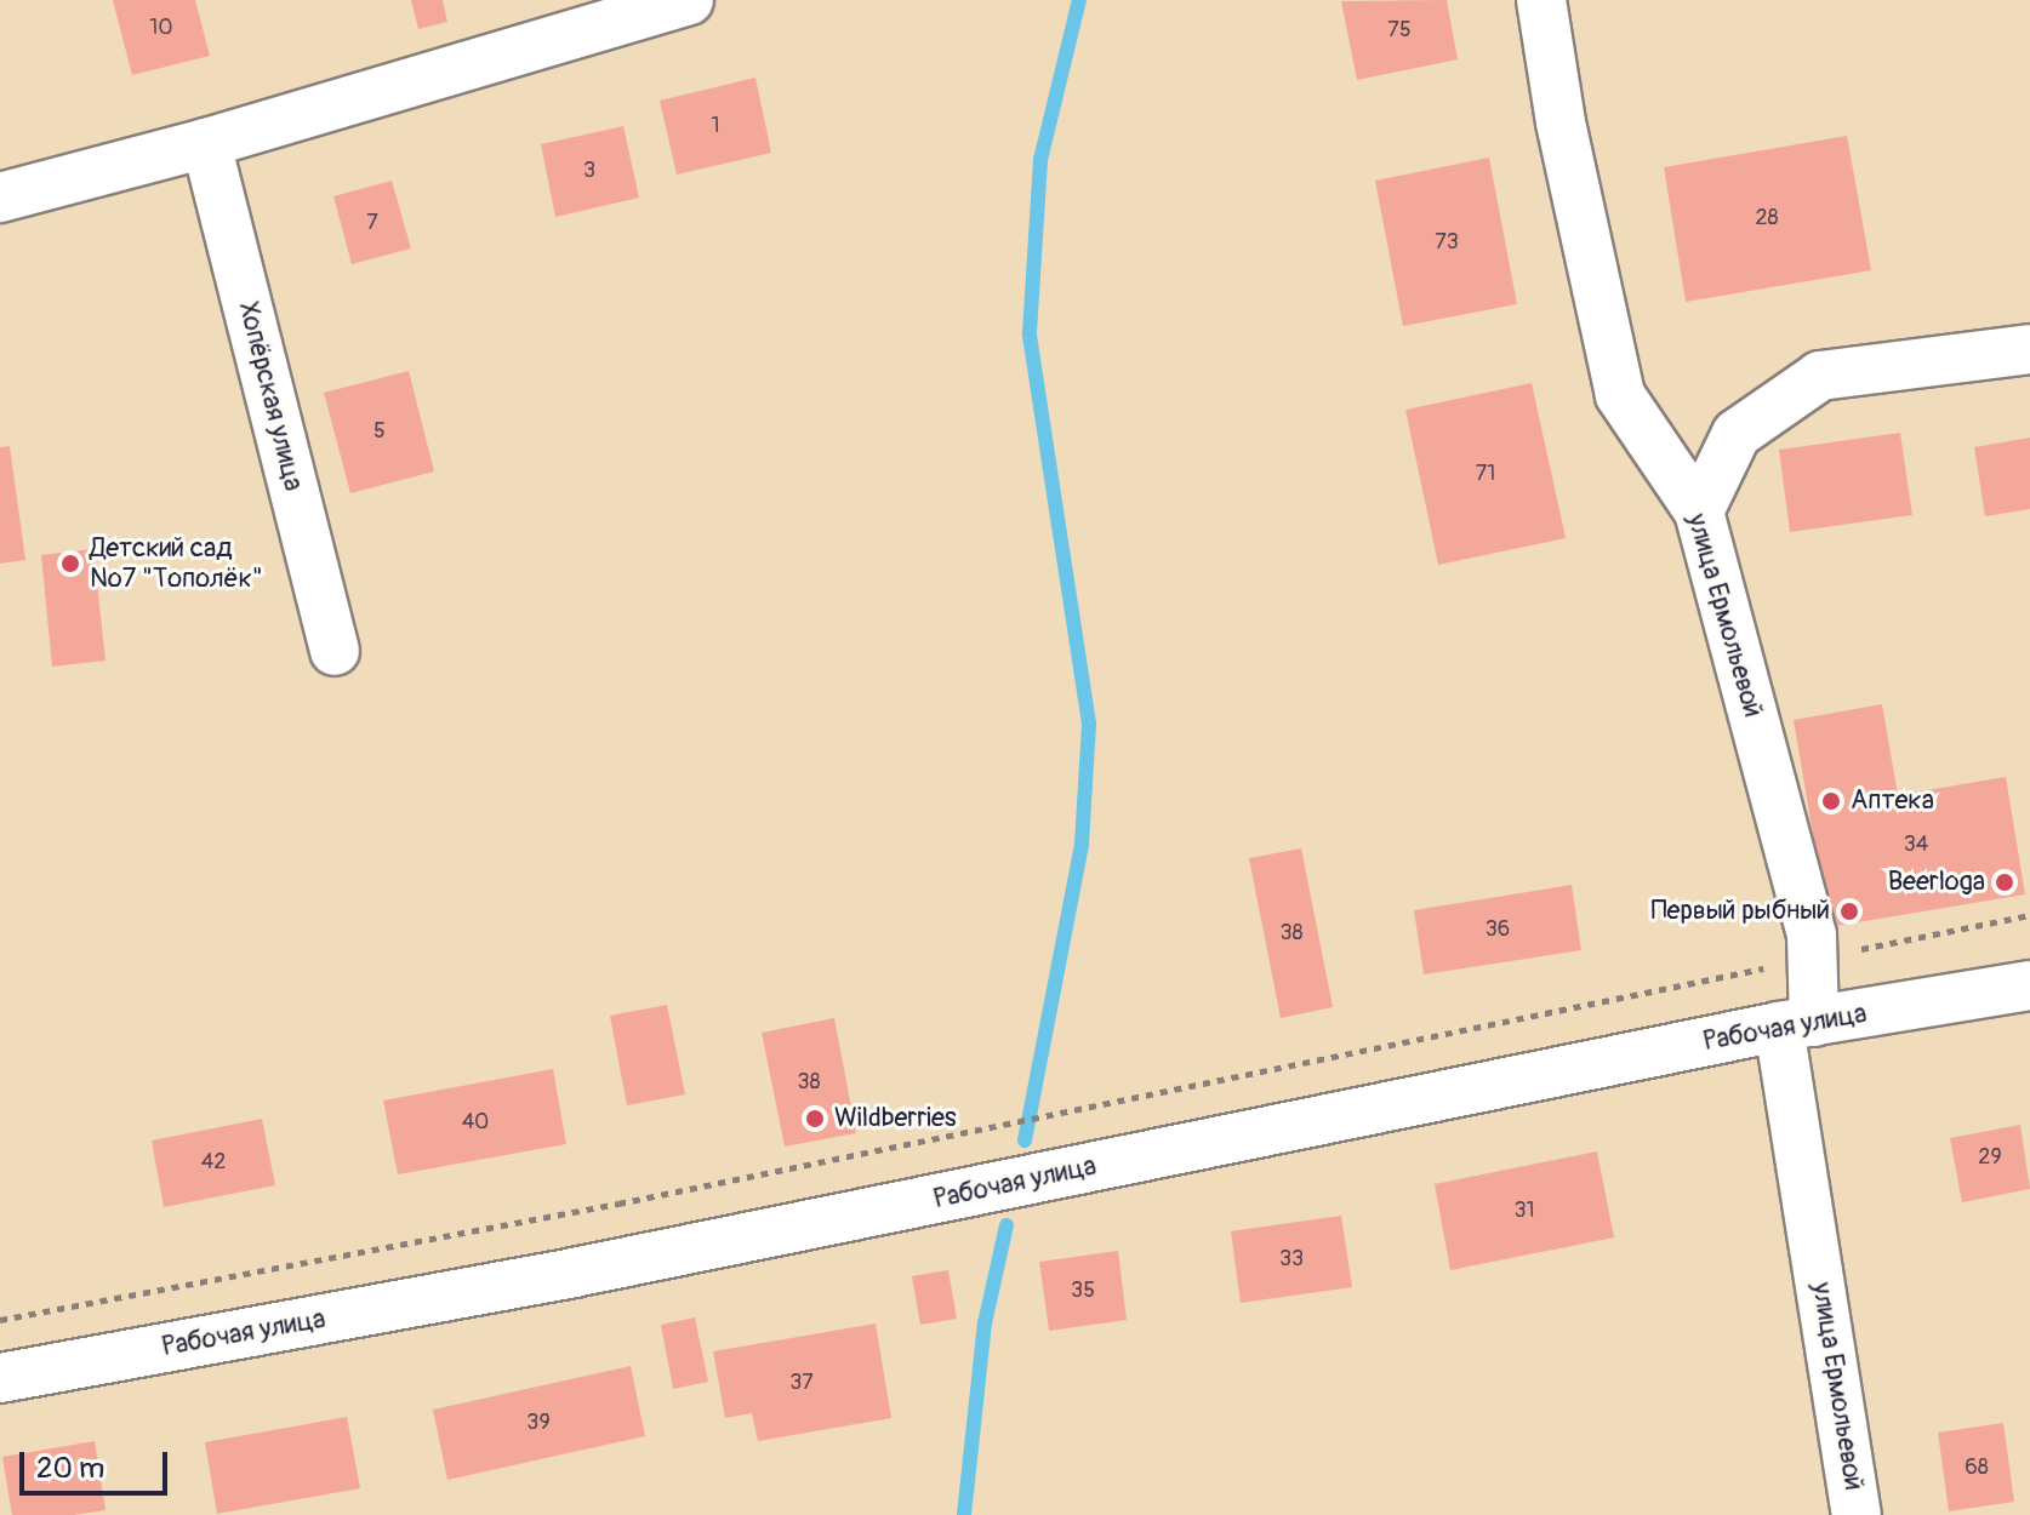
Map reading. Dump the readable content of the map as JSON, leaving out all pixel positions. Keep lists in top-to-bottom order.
{
  "streets": {
    "street": ["Хопёрская улица", "улица Ермольевой", "Рабочая улица"]
  },
  "crossings": [
    ["улица Ермольевой", "Рабочая улица"]
  ],
  "places": [
    "Детский сад №7 \"Тополёк\"",
    "Аптека",
    "Beerloga",
    "Первый рыбный",
    "Wildberries"
  ],
  "house_numbers": [
    "10",
    "75",
    "1",
    "3",
    "28",
    "7",
    "73",
    "5",
    "71",
    "34",
    "36",
    "38",
    "38",
    "40",
    "29",
    "42",
    "31",
    "33",
    "35",
    "37",
    "39",
    "68"
  ],
  "scale_bar": "20 m"
}
